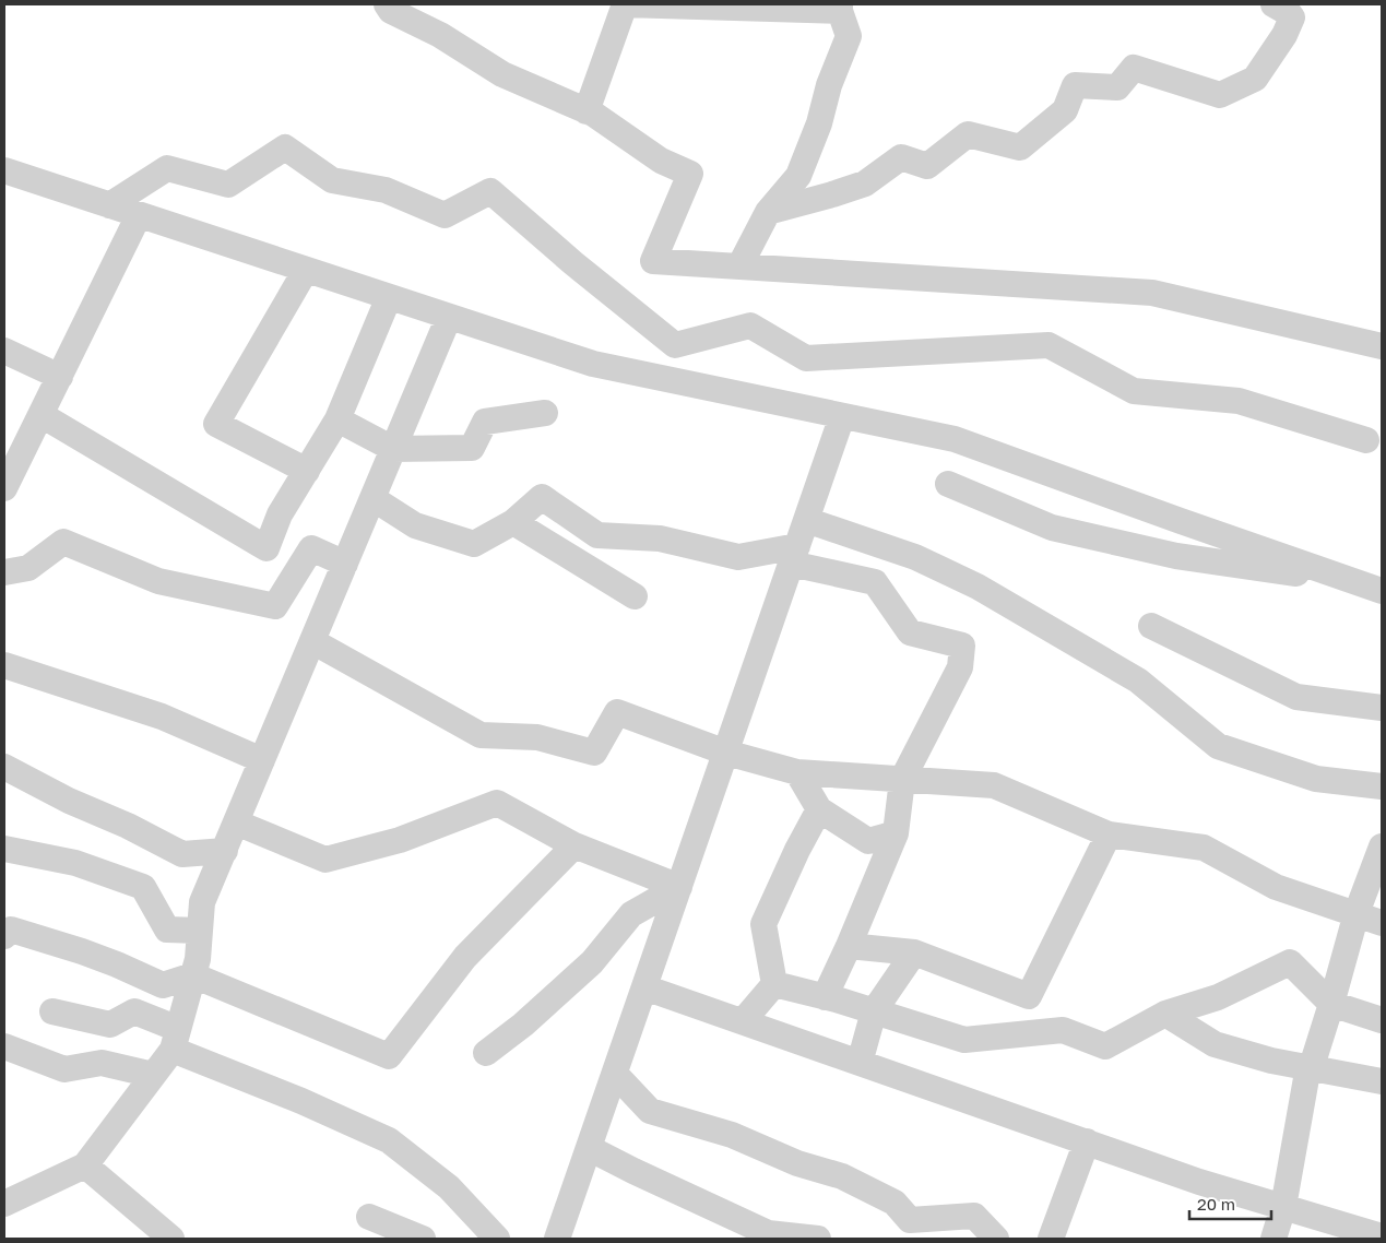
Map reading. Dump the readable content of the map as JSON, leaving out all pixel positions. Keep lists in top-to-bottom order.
{
  "scale_bar": "20 m"
}
